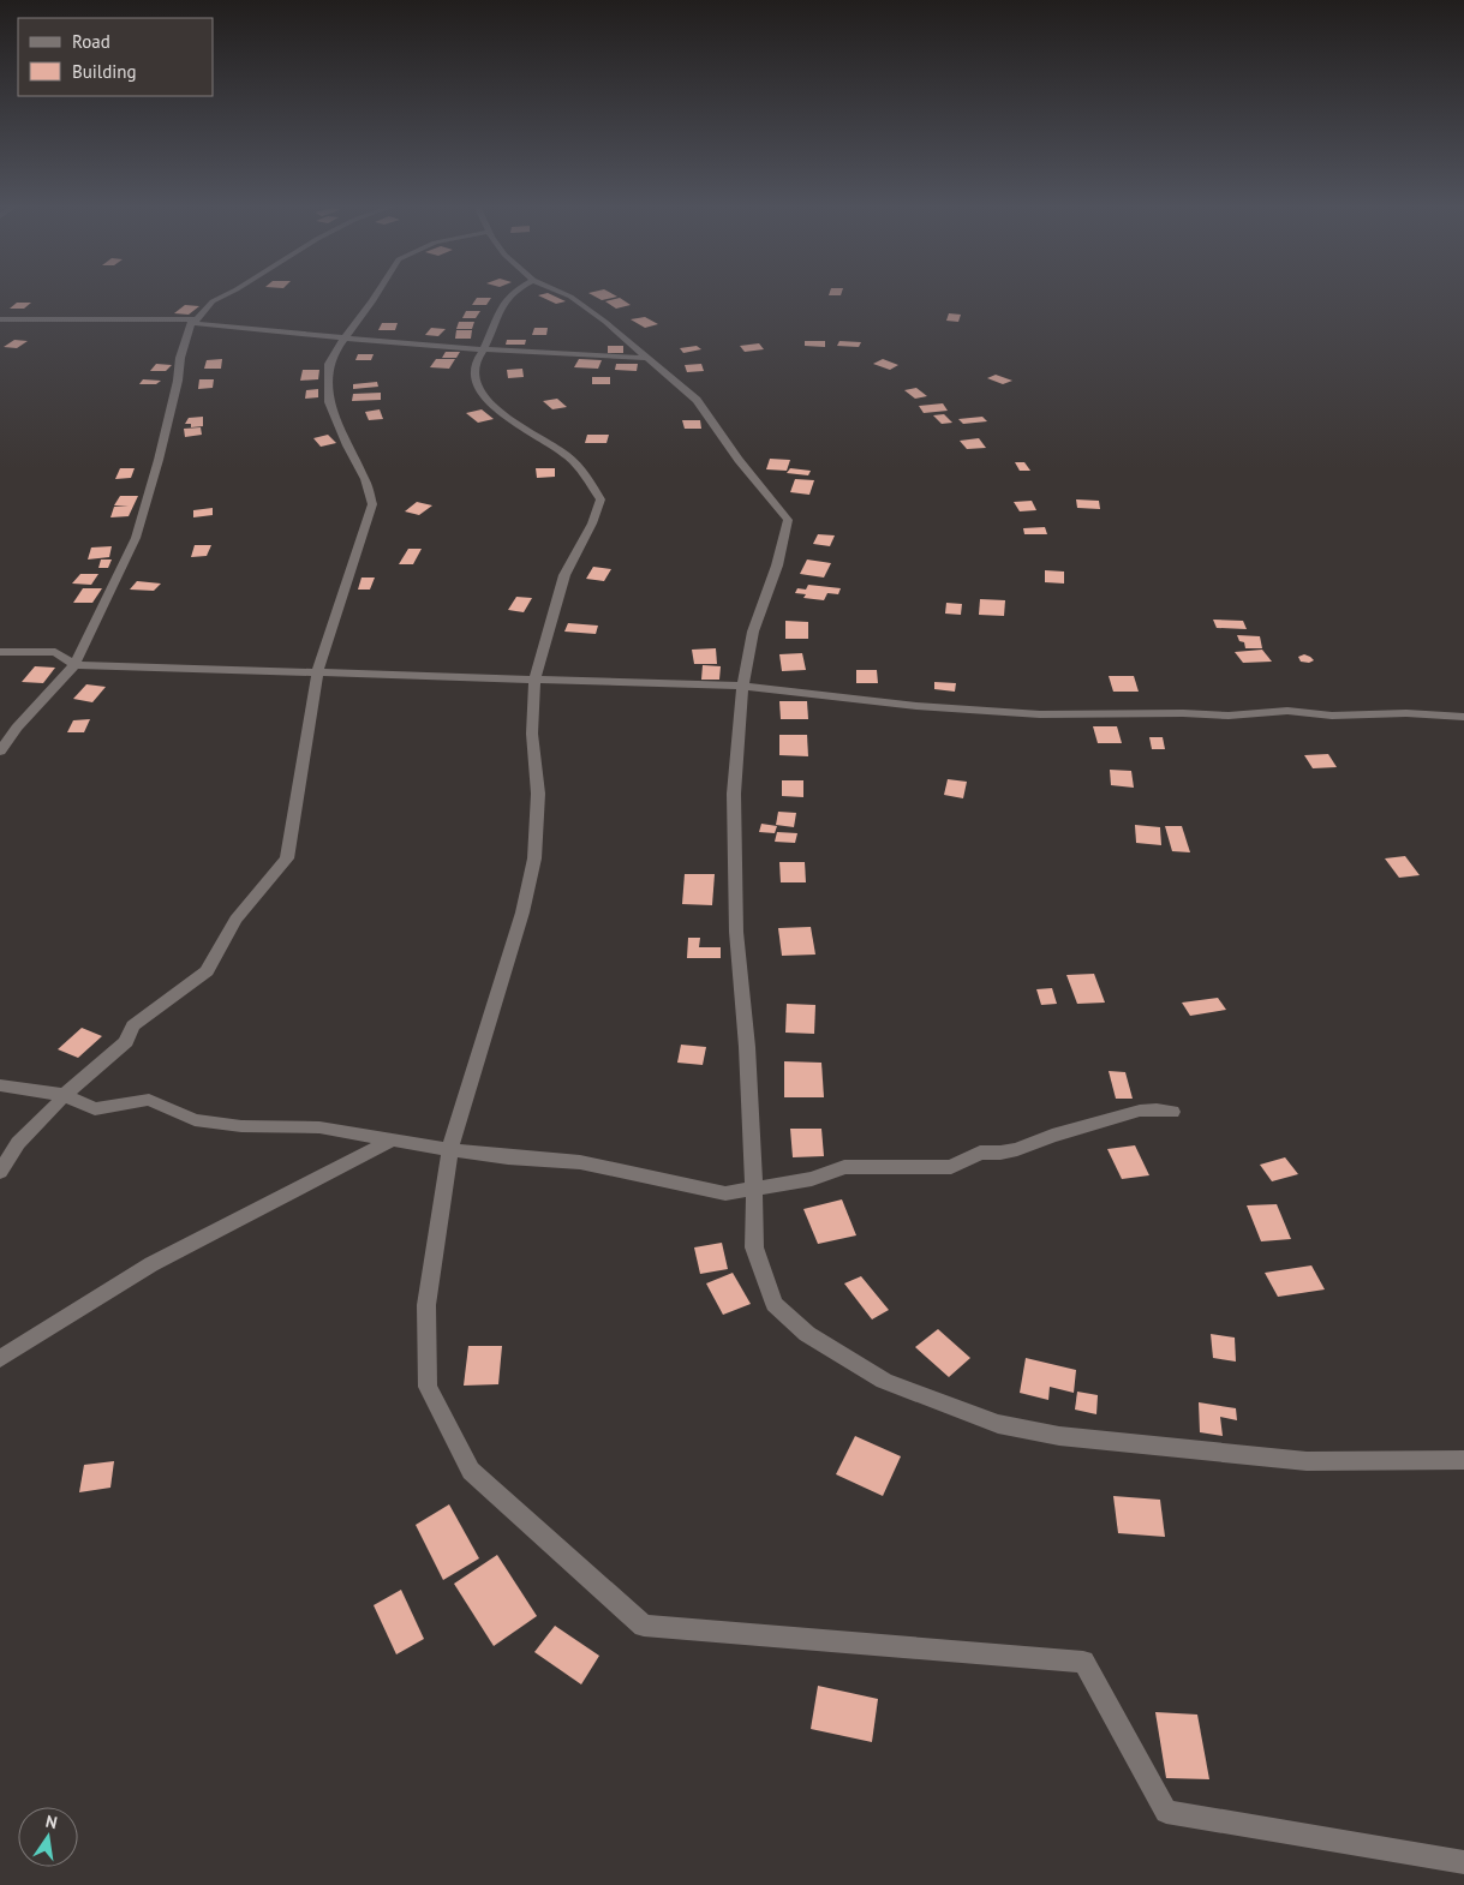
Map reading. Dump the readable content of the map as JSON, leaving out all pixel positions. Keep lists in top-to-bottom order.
{
  "legend": ["Road", "Building"],
  "north": "top"
}
